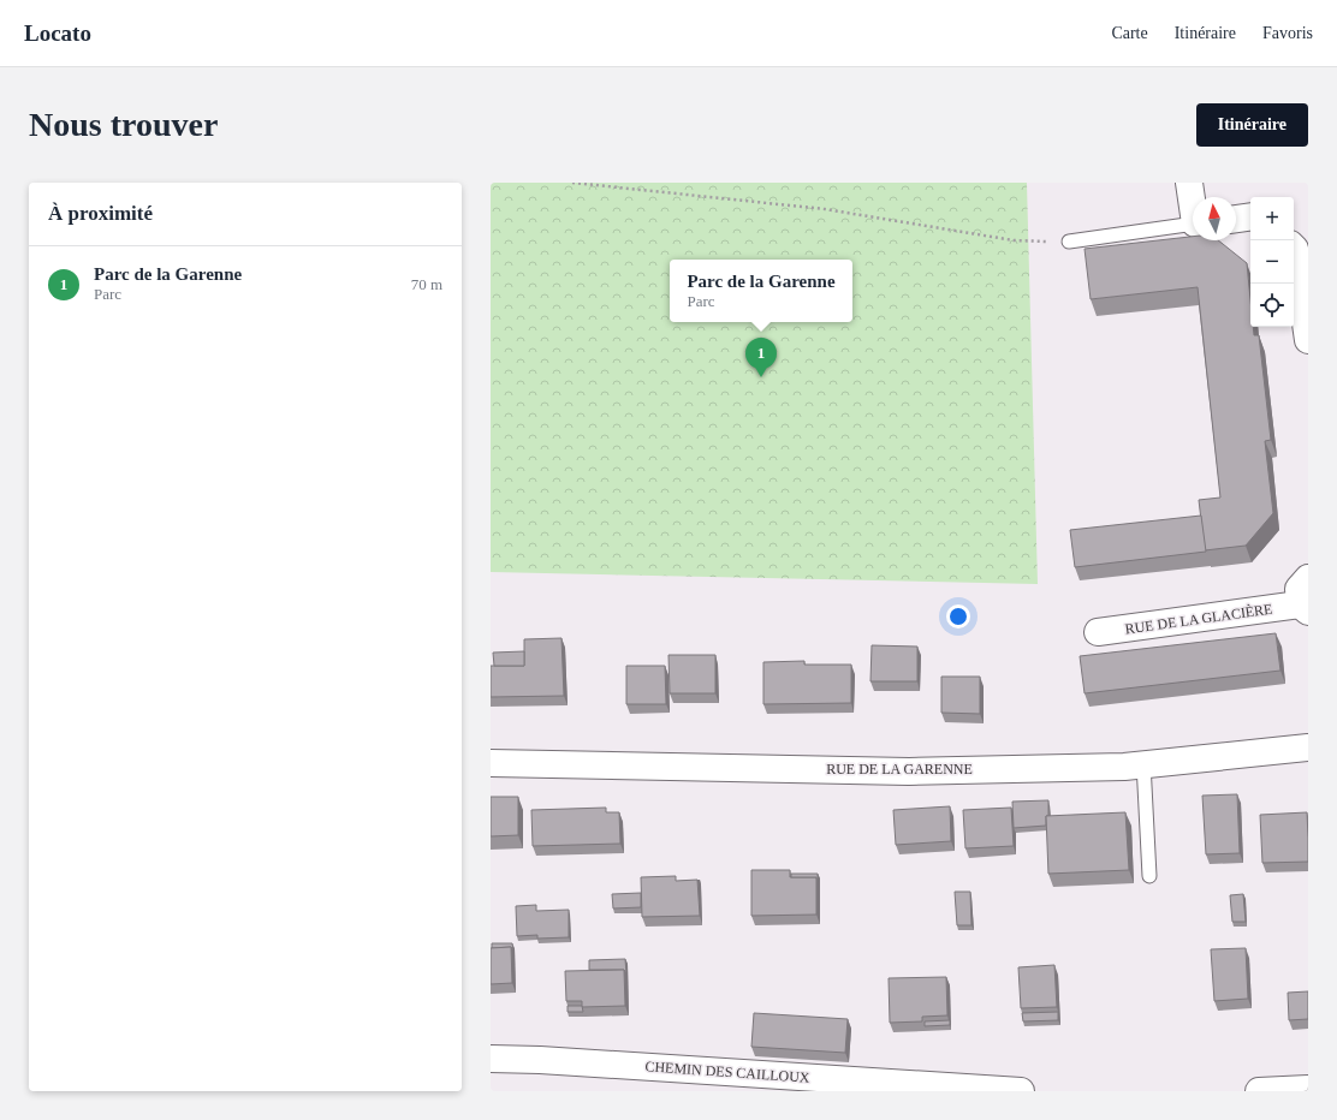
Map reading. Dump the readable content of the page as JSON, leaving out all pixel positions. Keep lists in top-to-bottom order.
{
  "streets": {
    "street": ["RUE DE LA GLACIÈRE", "RUE DE LA GARENNE", "CHEMIN DES CAILLOUX"]
  },
  "north": "top",
  "page": {
    "header": "Locato",
    "nav": ["Carte", "Itinéraire", "Favoris"],
    "buttons": "Itinéraire",
    "title": "Nous trouver",
    "heading": "À proximité",
    "map_buttons": ["+", "−"],
    "list": [
      {
        "mark": "1",
        "name": "Parc de la Garenne",
        "note": "Parc",
        "value": "70 m"
      }
    ],
    "popup": ["Parc de la Garenne", "Parc"],
    "pins": "1"
  }
}
